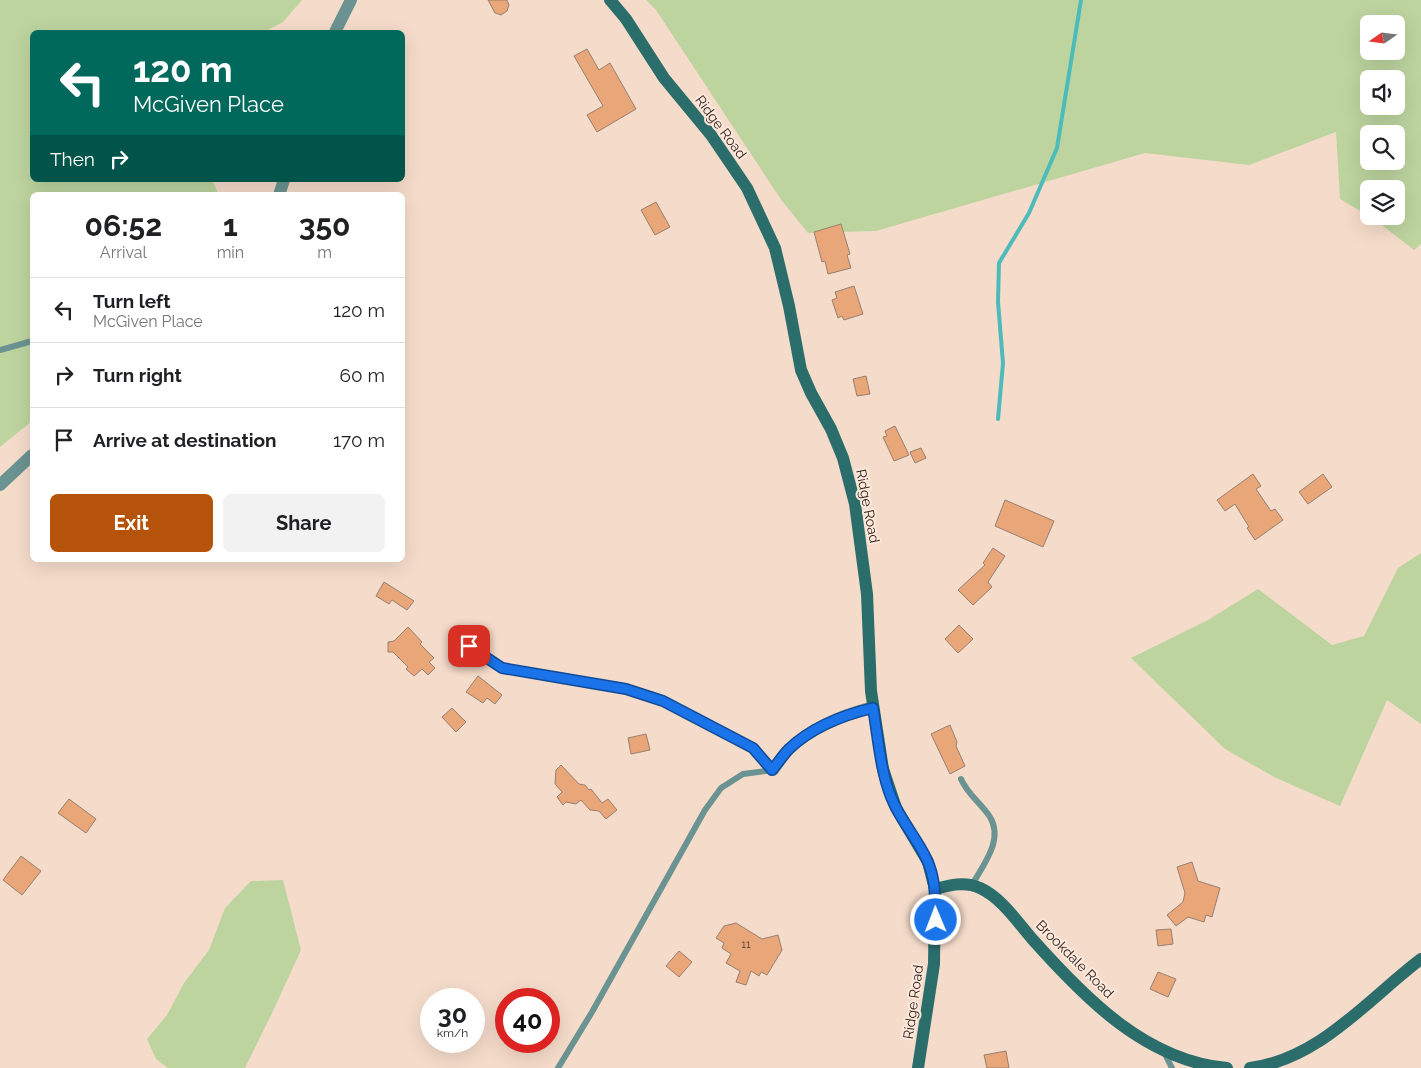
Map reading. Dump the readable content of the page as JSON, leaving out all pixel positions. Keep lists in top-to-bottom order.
{
  "streets": {
    "street": ["Ridge Road", "Brookdale Road"]
  },
  "house_numbers": ["11"],
  "north": "left",
  "page": {
    "turn": ["120 m", "McGiven Place"],
    "then": "Then",
    "eta": [
      "06:52",
      "Arrival",
      "1",
      "min",
      "350",
      "m"
    ],
    "list": [
      {
        "name": "Turn left",
        "note": "McGiven Place",
        "value": "120 m"
      },
      {
        "name": "Turn right",
        "value": "60 m"
      },
      {
        "name": "Arrive at destination",
        "value": "170 m"
      }
    ],
    "buttons": ["Exit", "Share"],
    "speed": "30 km/h",
    "limit": "40"
  }
}
